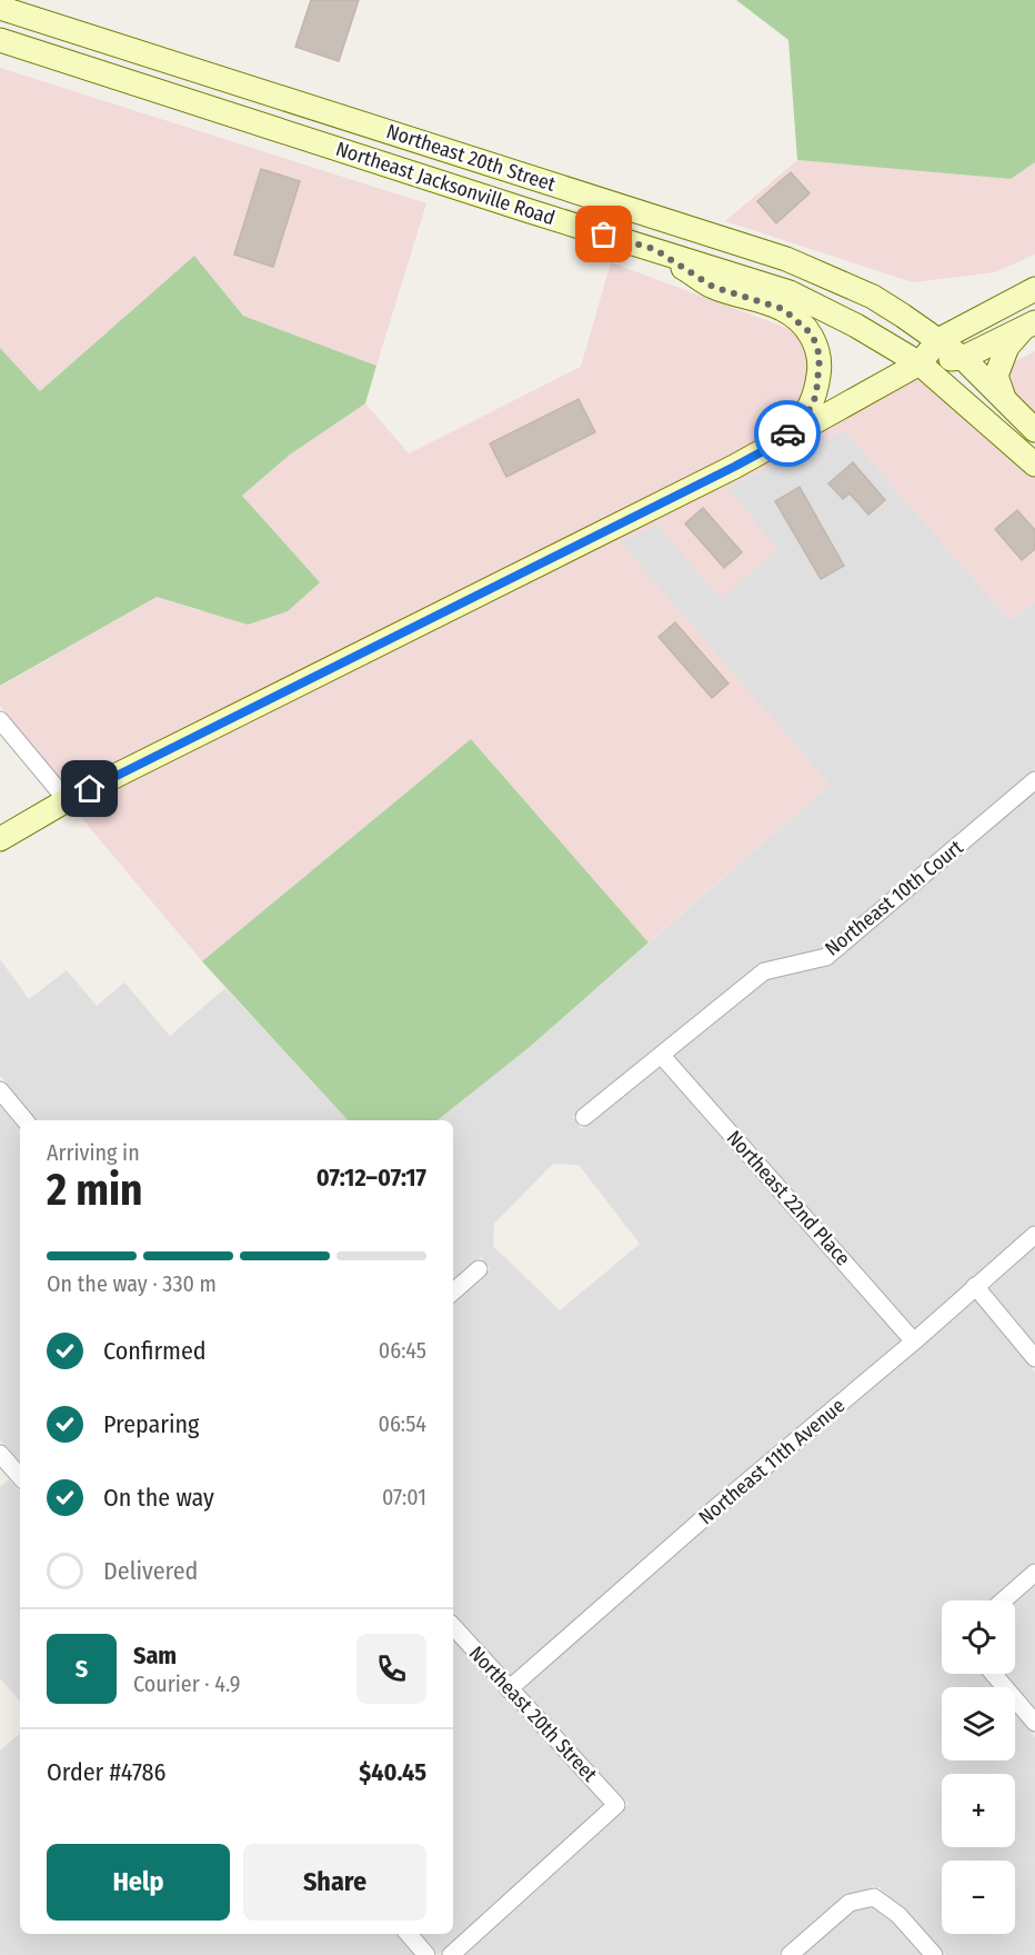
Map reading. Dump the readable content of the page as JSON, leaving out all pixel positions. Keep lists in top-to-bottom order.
{
  "streets": {
    "main road": ["Northeast 20th Street", "Northeast Jacksonville Road"],
    "street": ["Northeast 10th Court", "Northeast 22nd Place", "Northeast 11th Avenue"]
  },
  "crossings": [
    ["Northeast 20th Street", "Northeast 11th Avenue"],
    ["Northeast 10th Court", "Northeast 22nd Place"],
    ["Northeast 22nd Place", "Northeast 11th Avenue"]
  ],
  "page": {
    "heading": ["2 min", "Arriving in", "07:12–07:17"],
    "panel": [
      "Sam",
      "Courier · 4.9",
      "Order #4786",
      "$40.45"
    ],
    "bar": "On the way · 330 m",
    "list": [
      ["Confirmed", "06:45"],
      ["Preparing", "06:54"],
      ["On the way", "07:01"],
      "Delivered"
    ],
    "map_buttons": ["+", "−"],
    "round": "S",
    "buttons": ["Help", "Share"]
  }
}
